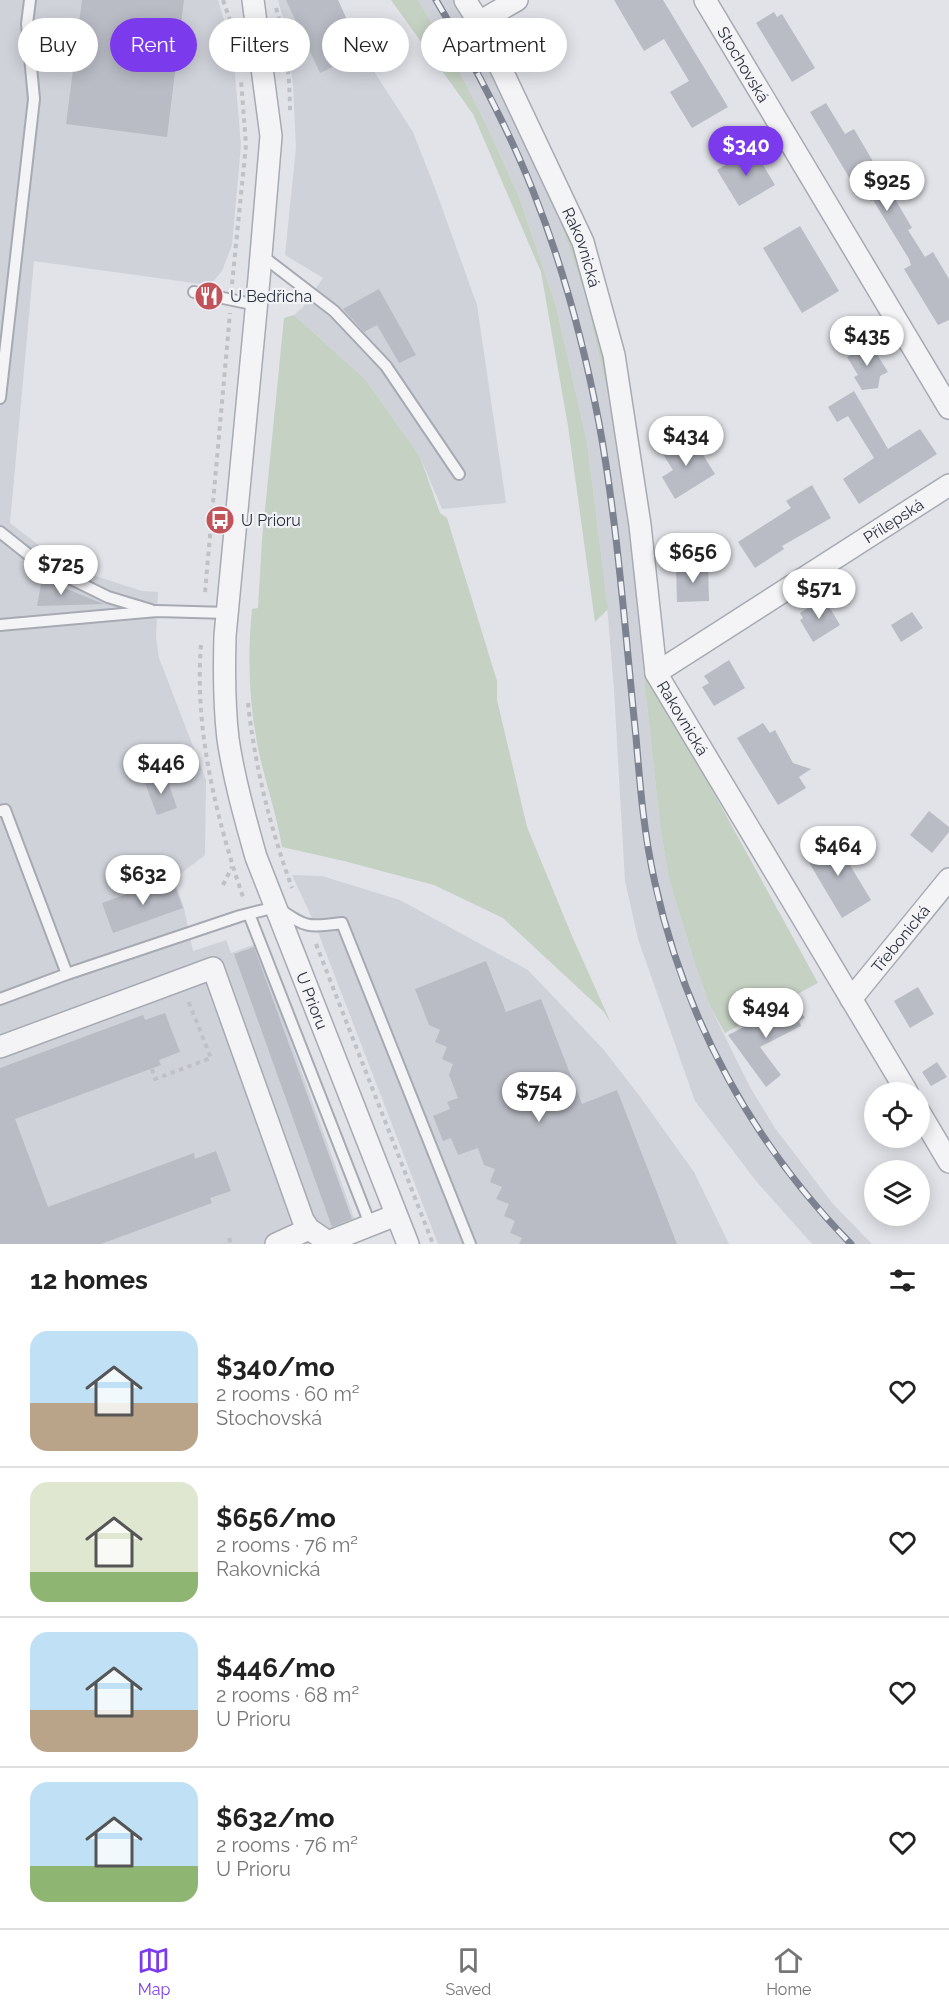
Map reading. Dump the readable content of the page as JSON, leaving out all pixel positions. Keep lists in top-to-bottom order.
{
  "streets": {
    "street": [
      "Stochovská",
      "Rakovnická",
      "Přílepská",
      "Třebonická",
      "U Prioru"
    ]
  },
  "crossings": [
    ["Rakovnická", "Přílepská"],
    ["Rakovnická", "Třebonická"]
  ],
  "places": {
    "restaurant": ["U Bedřicha"],
    "bus stop": ["U Prioru"]
  },
  "page": {
    "chip": [
      "Buy",
      "Rent",
      "Filters",
      "New",
      "Apartment"
    ],
    "price": [
      "$340",
      "$925",
      "$435",
      "$434",
      "$656",
      "$725",
      "$571",
      "$446",
      "$464",
      "$632",
      "$494",
      "$754"
    ],
    "heading": "12 homes",
    "list": [
      {
        "name": "$340/mo",
        "note": "2 rooms · 60 m² · Stochovská"
      },
      {
        "name": "$656/mo",
        "note": "2 rooms · 76 m² · Rakovnická"
      },
      {
        "name": "$446/mo",
        "note": "2 rooms · 68 m² · U Prioru"
      },
      {
        "name": "$632/mo",
        "note": "2 rooms · 76 m² · U Prioru"
      }
    ],
    "tabs": ["Map", "Saved", "Home"]
  }
}
